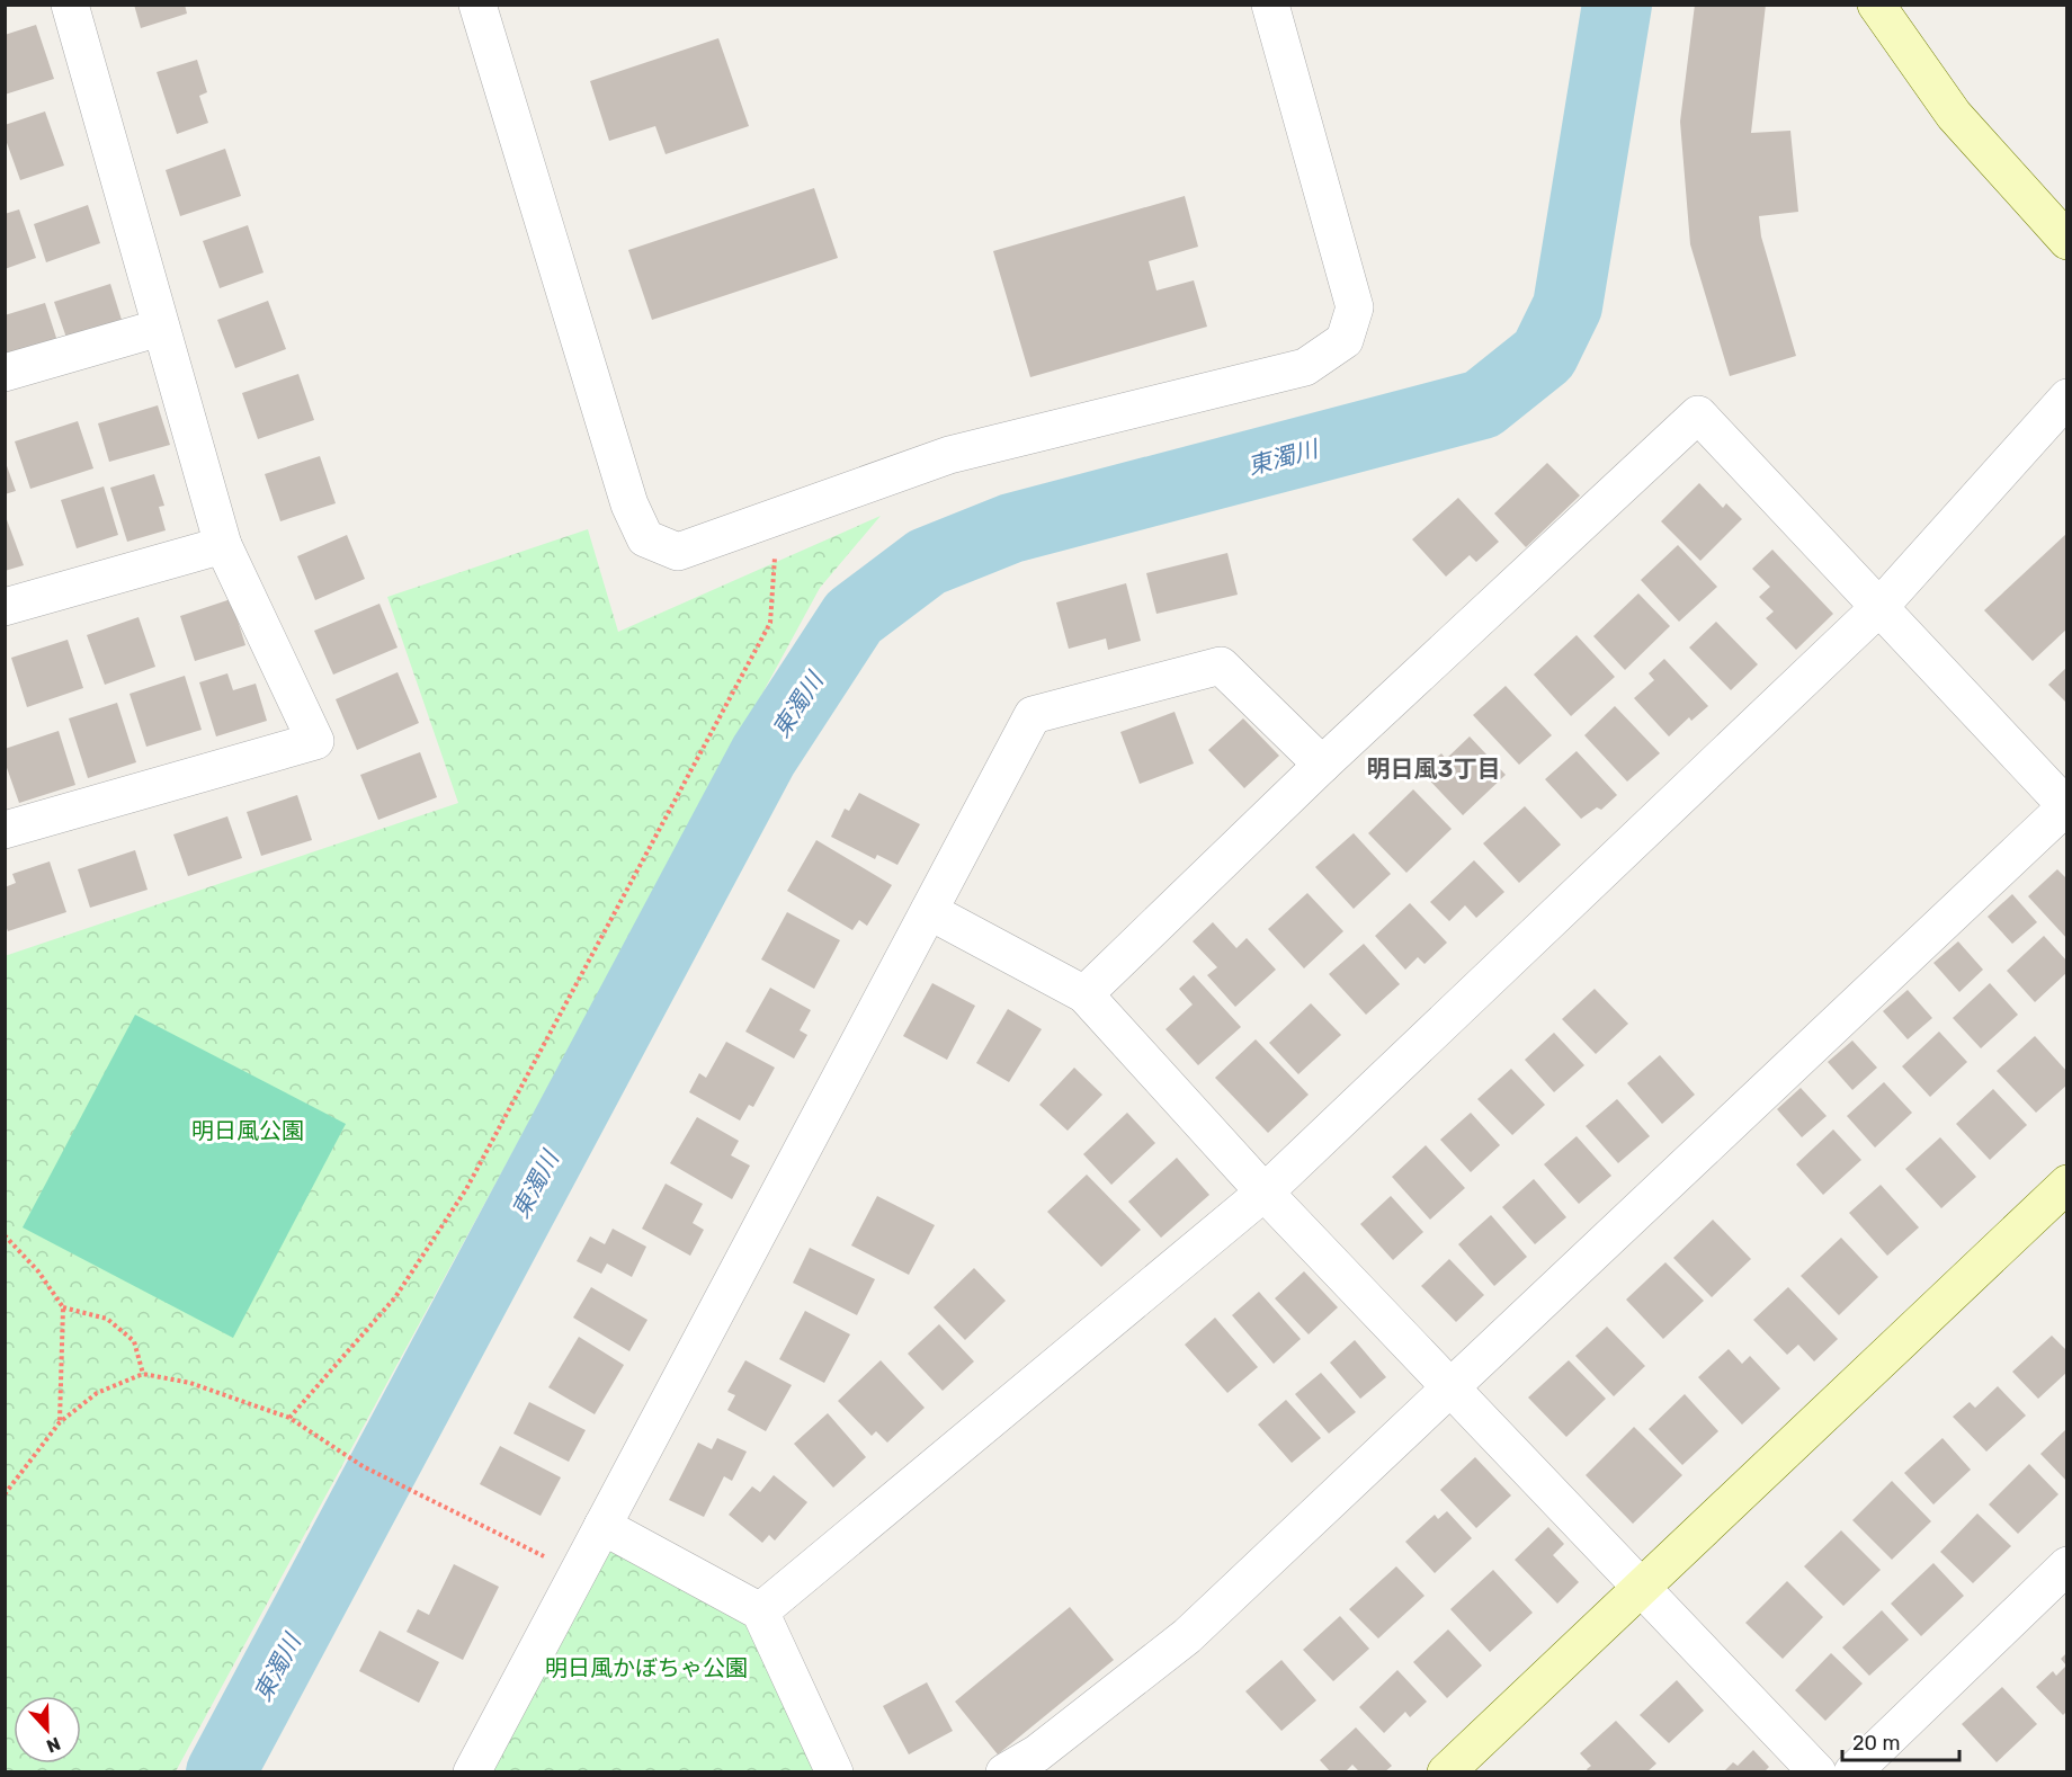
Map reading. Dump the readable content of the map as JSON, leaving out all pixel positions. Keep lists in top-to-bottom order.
{
  "districts": ["明日風3丁目"],
  "water": ["東濁川"],
  "parks": ["明日風公園", "明日風かぼちゃ公園"],
  "scale_bar": "20 m",
  "north": "bottom"
}
